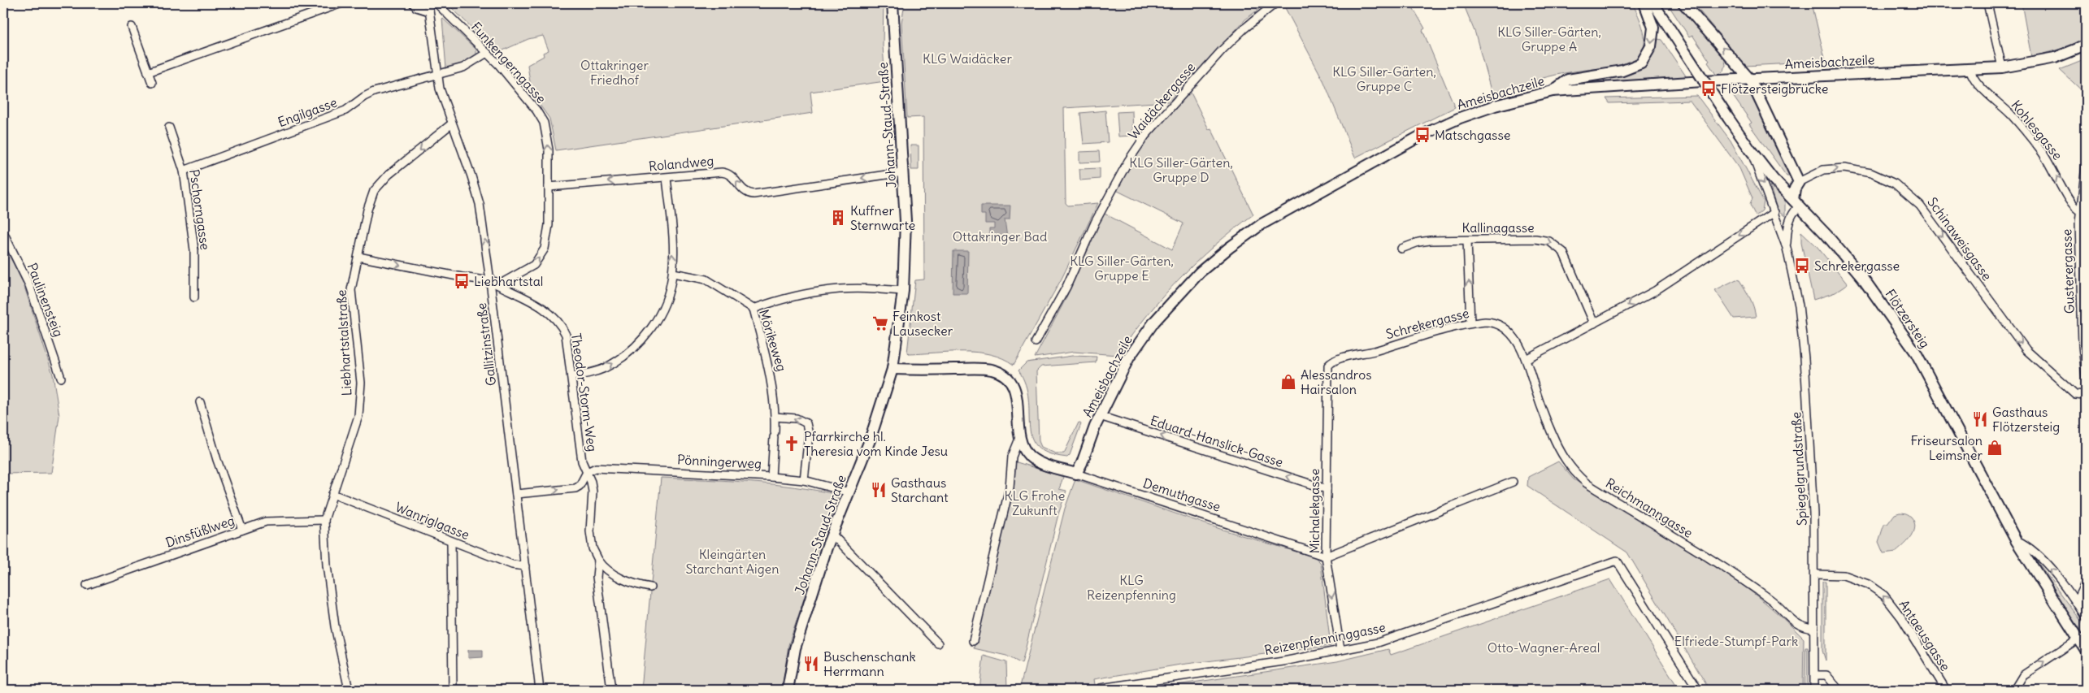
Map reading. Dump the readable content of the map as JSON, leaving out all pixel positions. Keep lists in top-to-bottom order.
{
  "streets": {
    "street": [
      "Ameisbachzeile",
      "Funkengerngasse",
      "Waidäckergasse",
      "Engilgasse",
      "Johann-Staud-Straße",
      "Kohlesgasse",
      "Rolandweg",
      "Pschorngasse",
      "Kallinagasse",
      "Schinaweisgasse",
      "Gusterergasse",
      "Paulinensteig",
      "Flötzersteig",
      "Schrekergasse",
      "Mörikeweg",
      "Liebhartstalstraße",
      "Gallitzinstraße",
      "Theodor-Storm-Weg",
      "Eduard-Hanslick-Gasse",
      "Pönningerweg",
      "Spiegelgrundstraße",
      "Demuthgasse",
      "Reichmanngasse",
      "Michalekgasse",
      "Wanriglgasse",
      "Dinsfüßlweg",
      "Antaeusgasse",
      "Reizenpfenninggasse"
    ]
  },
  "crossings": [
    ["Ameisbachzeile", "Kohlesgasse"],
    ["Ameisbachzeile", "Eduard-Hanslick-Gasse"],
    ["Ameisbachzeile", "Demuthgasse"],
    ["Funkengerngasse", "Engilgasse"],
    ["Funkengerngasse", "Rolandweg"],
    ["Funkengerngasse", "Gallitzinstraße"],
    ["Funkengerngasse", "Theodor-Storm-Weg"],
    ["Engilgasse", "Pschorngasse"],
    ["Engilgasse", "Gallitzinstraße"],
    ["Johann-Staud-Straße", "Rolandweg"],
    ["Johann-Staud-Straße", "Pönningerweg"],
    ["Johann-Staud-Straße", "Demuthgasse"],
    ["Kohlesgasse", "Gusterergasse"],
    ["Flötzersteig", "Spiegelgrundstraße"],
    ["Schrekergasse", "Reichmanngasse"],
    ["Schrekergasse", "Michalekgasse"],
    ["Mörikeweg", "Pönningerweg"],
    ["Liebhartstalstraße", "Gallitzinstraße"],
    ["Liebhartstalstraße", "Wanriglgasse"],
    ["Liebhartstalstraße", "Dinsfüßlweg"],
    ["Gallitzinstraße", "Theodor-Storm-Weg"],
    ["Gallitzinstraße", "Wanriglgasse"],
    ["Theodor-Storm-Weg", "Pönningerweg"],
    ["Eduard-Hanslick-Gasse", "Michalekgasse"],
    ["Spiegelgrundstraße", "Reichmanngasse"],
    ["Spiegelgrundstraße", "Antaeusgasse"],
    ["Demuthgasse", "Michalekgasse"],
    ["Michalekgasse", "Reizenpfenninggasse"]
  ],
  "one_way": [
    "Kohlesgasse",
    "Rolandweg",
    "Kallinagasse",
    "Schinaweisgasse",
    "Eduard-Hanslick-Gasse",
    "Antaeusgasse"
  ],
  "parks": [
    "KLG Siller-Gärten, Gruppe A",
    "KLG Waidäcker",
    "Ottakringer Friedhof",
    "KLG Siller-Gärten, Gruppe C",
    "KLG Siller-Gärten, Gruppe D",
    "Ottakringer Bad",
    "KLG Siller-Gärten, Gruppe E",
    "KLG Frohe Zukunft",
    "Kleingärten Starchant Aigen",
    "KLG Reizenpfenning",
    "Elfriede-Stumpf-Park",
    "Otto-Wagner-Areal"
  ],
  "places": {
    "bus stop": [
      "Flötzersteigbrücke",
      "Matschgasse",
      "Schrekergasse",
      "Liebhartstal"
    ],
    "building": ["Kuffner Sternwarte"],
    "supermarket": ["Feinkost Lausecker"],
    "shop": ["Alessandros Hairsalon", "Friseursalon Leimsner"],
    "restaurant": ["Gasthaus Flötzersteig", "Gasthaus Starchant", "Buschenschank Herrmann"],
    "church": ["Pfarrkirche hl. Theresia vom Kinde Jesu"]
  }
}
